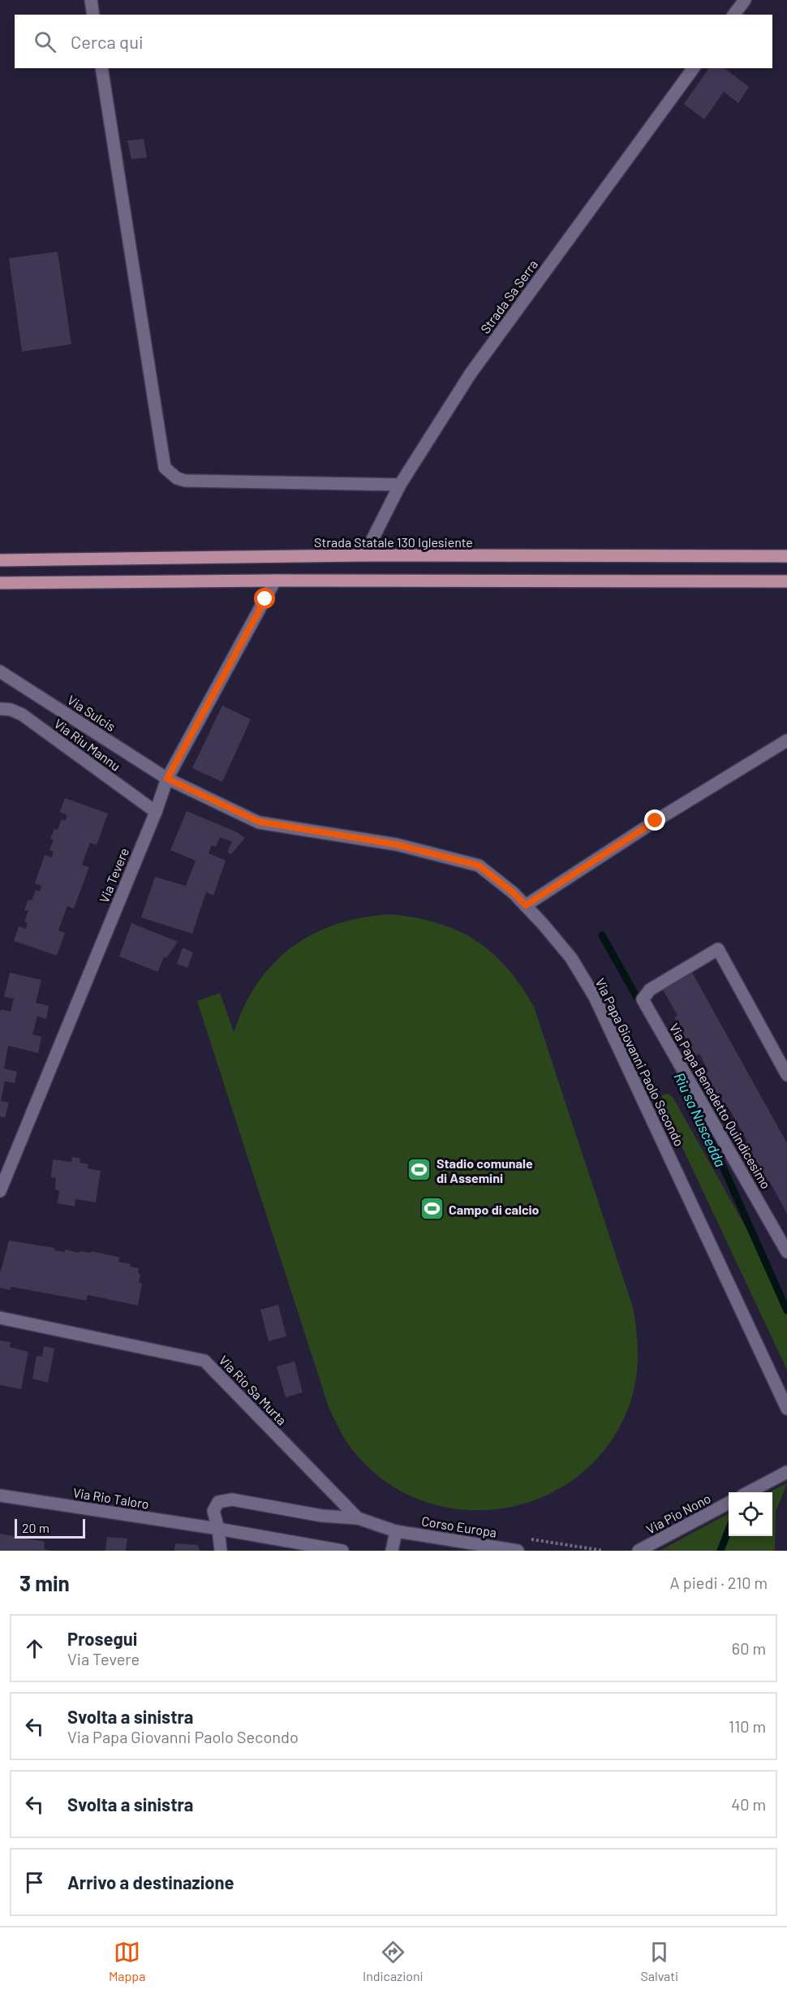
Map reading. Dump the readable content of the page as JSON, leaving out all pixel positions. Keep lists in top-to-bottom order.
{
  "streets": {
    "main road": ["Strada Statale 130 Iglesiente"],
    "street": [
      "Strada Sa Serra",
      "Via Sulcis",
      "Via Riu Mannu",
      "Via Tevere",
      "Via Papa Giovanni Paolo Secondo",
      "Via Papa Benedetto Quindicesimo",
      "Via Rio Sa Murta",
      "Via Rio Taloro",
      "Via Pio Nono",
      "Corso Europa"
    ]
  },
  "crossings": [
    ["Strada Sa Serra", "Strada Statale 130 Iglesiente"],
    ["Via Sulcis", "Via Tevere"],
    ["Via Sulcis", "Via Papa Giovanni Paolo Secondo"],
    ["Via Riu Mannu", "Via Tevere"],
    ["Via Tevere", "Via Papa Giovanni Paolo Secondo"],
    ["Via Rio Sa Murta", "Corso Europa"]
  ],
  "water": ["Riu sa Nuscedda"],
  "places": {
    "sports": ["Stadio comunale di Assemini", "Campo di calcio"]
  },
  "scale_bar": "20 m",
  "page": {
    "search": "Cerca qui",
    "scale": "20 m",
    "heading": ["3 min", "A piedi · 210 m"],
    "list": [
      ["Prosegui", "Via Tevere", "60 m"],
      ["Svolta a sinistra", "Via Papa Giovanni Paolo Secondo", "110 m"],
      ["Svolta a sinistra", "40 m"],
      "Arrivo a destinazione"
    ],
    "nav": ["Mappa", "Indicazioni", "Salvati"]
  }
}
